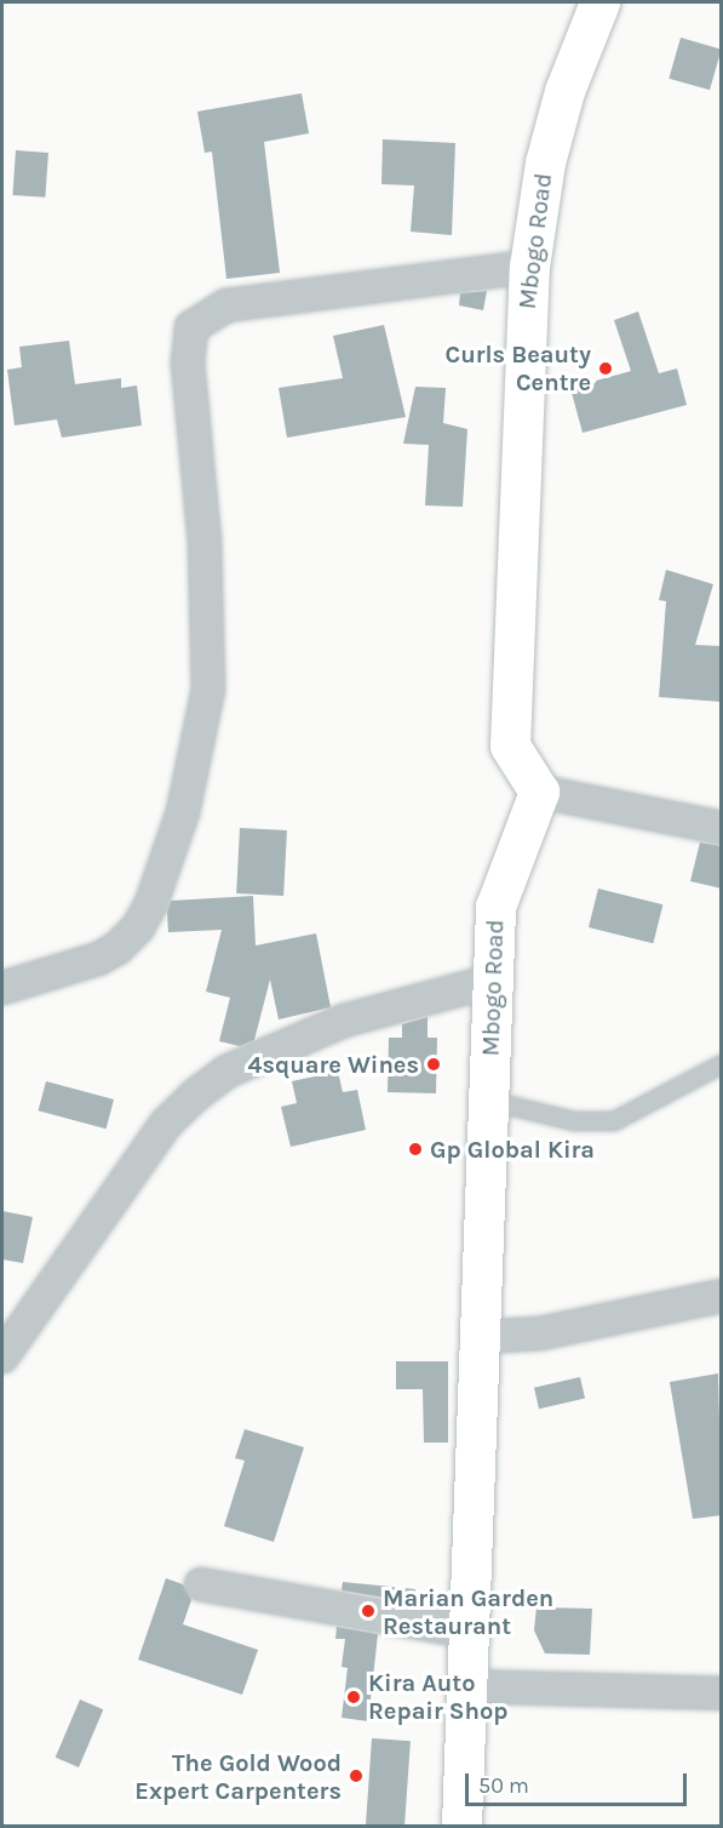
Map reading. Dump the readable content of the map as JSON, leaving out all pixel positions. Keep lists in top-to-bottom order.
{
  "streets": {
    "main road": ["Mbogo Road"]
  },
  "places": [
    "Curls Beauty Centre",
    "4square Wines",
    "Gp Global Kira",
    "Marian Garden Restaurant",
    "Kira Auto Repair Shop",
    "The Gold Wood Expert Carpenters"
  ],
  "scale_bar": "50 m"
}
